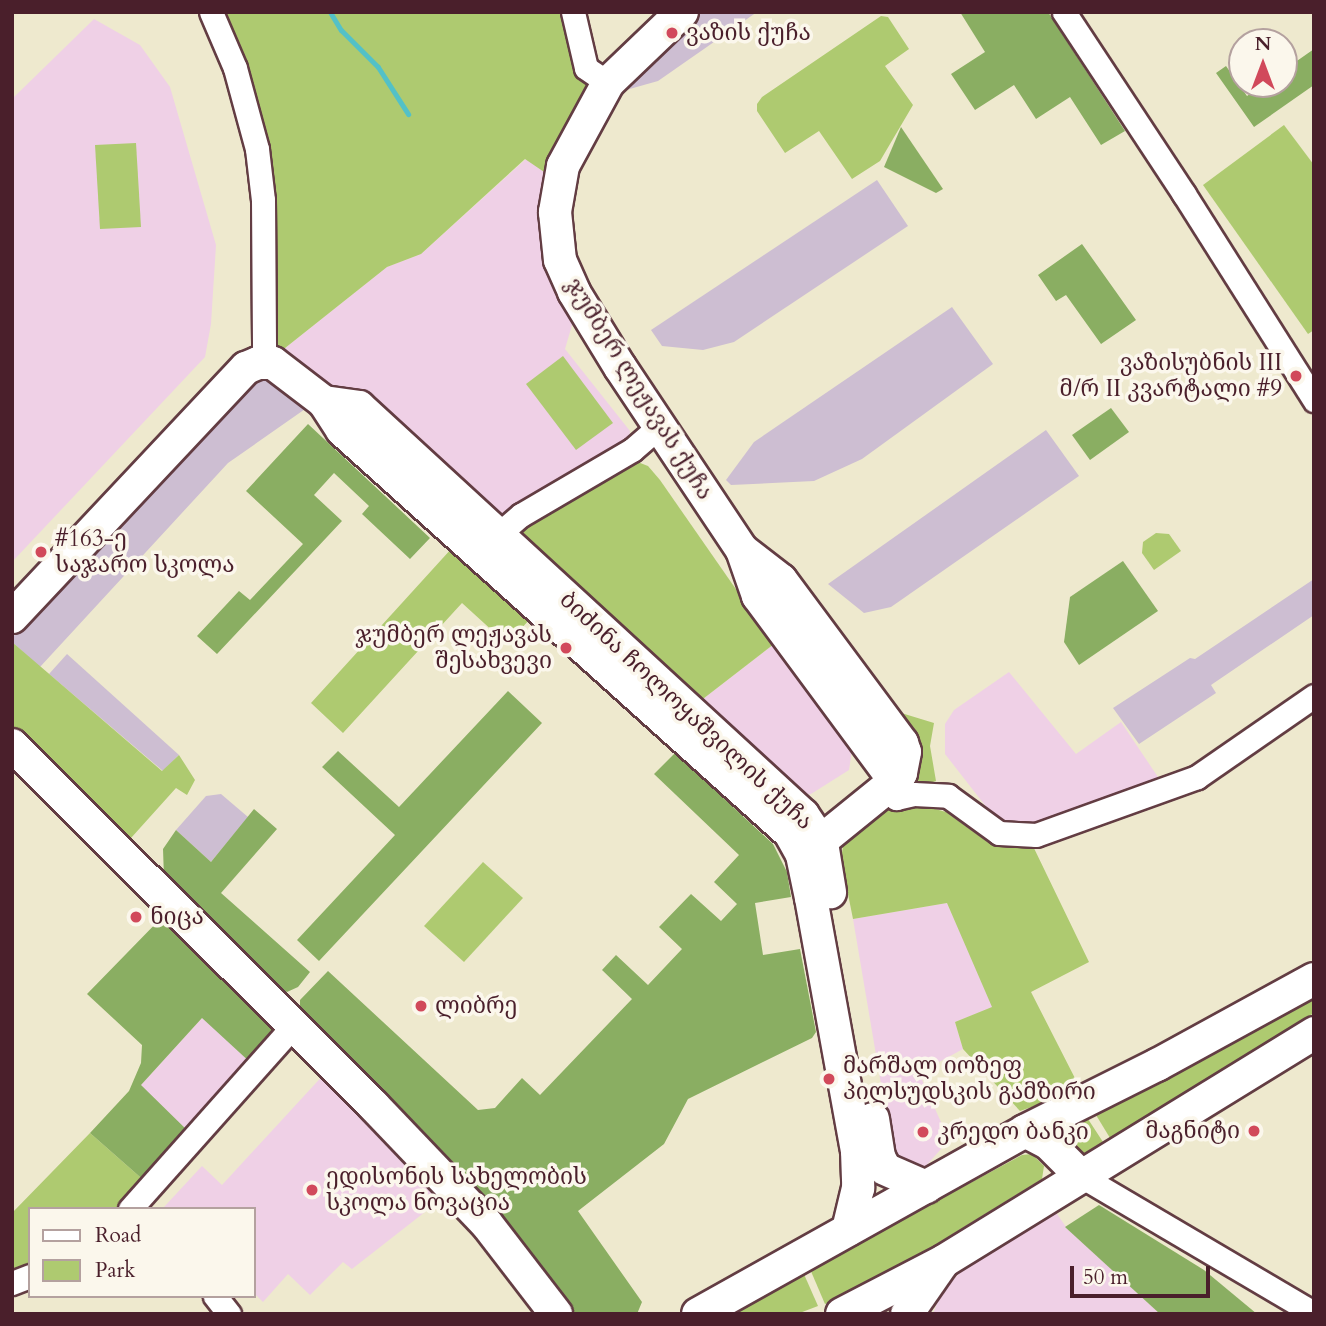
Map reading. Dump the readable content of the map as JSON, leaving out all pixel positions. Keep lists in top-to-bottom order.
{
  "streets": {
    "street": ["ჯუმბერ ლეჟავას ქუჩა", "ბიძინა ჩოლოყაშვილის ქუჩა"]
  },
  "places": [
    "ვაზის ქუჩა",
    "ვაზისუბნის III მ/რ II კვარტალი #9",
    "#163-ე საჯარო სკოლა",
    "ჯუმბერ ლეჟავას შესახვევი",
    "ნიცა",
    "ლიბრე",
    "მარშალ იოზეფ პილსუდსკის გამზირი",
    "მაგნიტი",
    "კრედო ბანკი",
    "ედისონის სახელობის სკოლა ნოვაცია"
  ],
  "legend": ["Road", "Park"],
  "scale_bar": "50 m",
  "north": "top"
}
